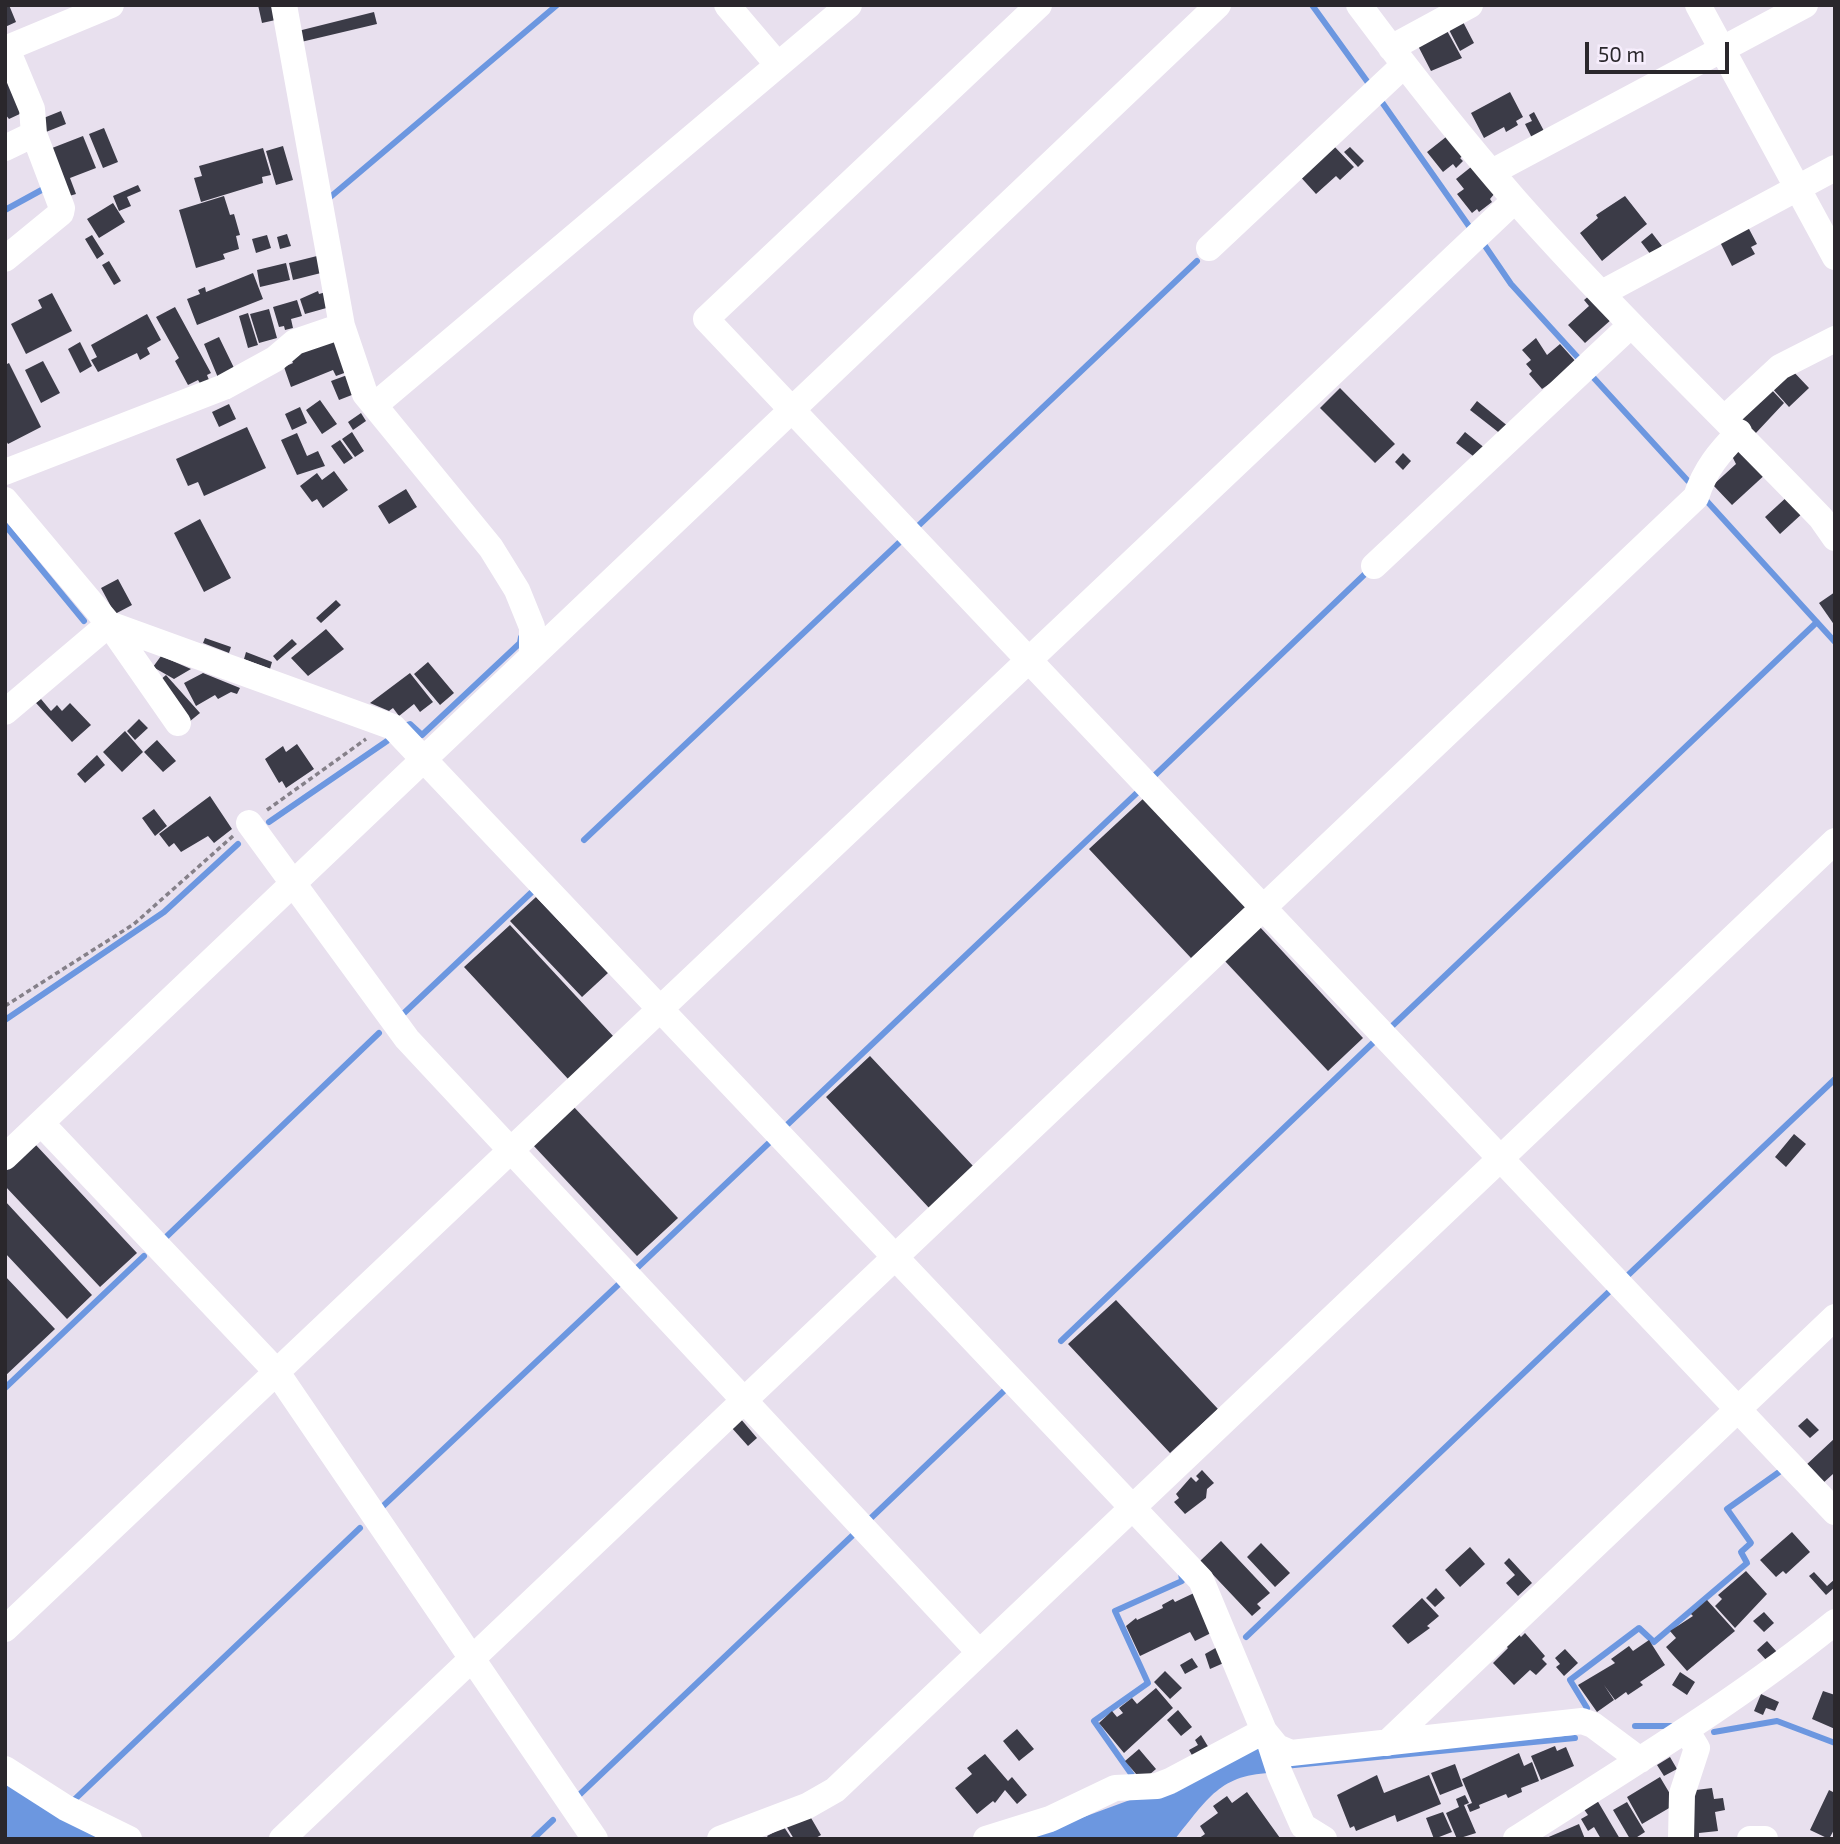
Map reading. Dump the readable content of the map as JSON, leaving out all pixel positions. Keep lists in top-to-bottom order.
{
  "scale_bar": "50 m"
}
